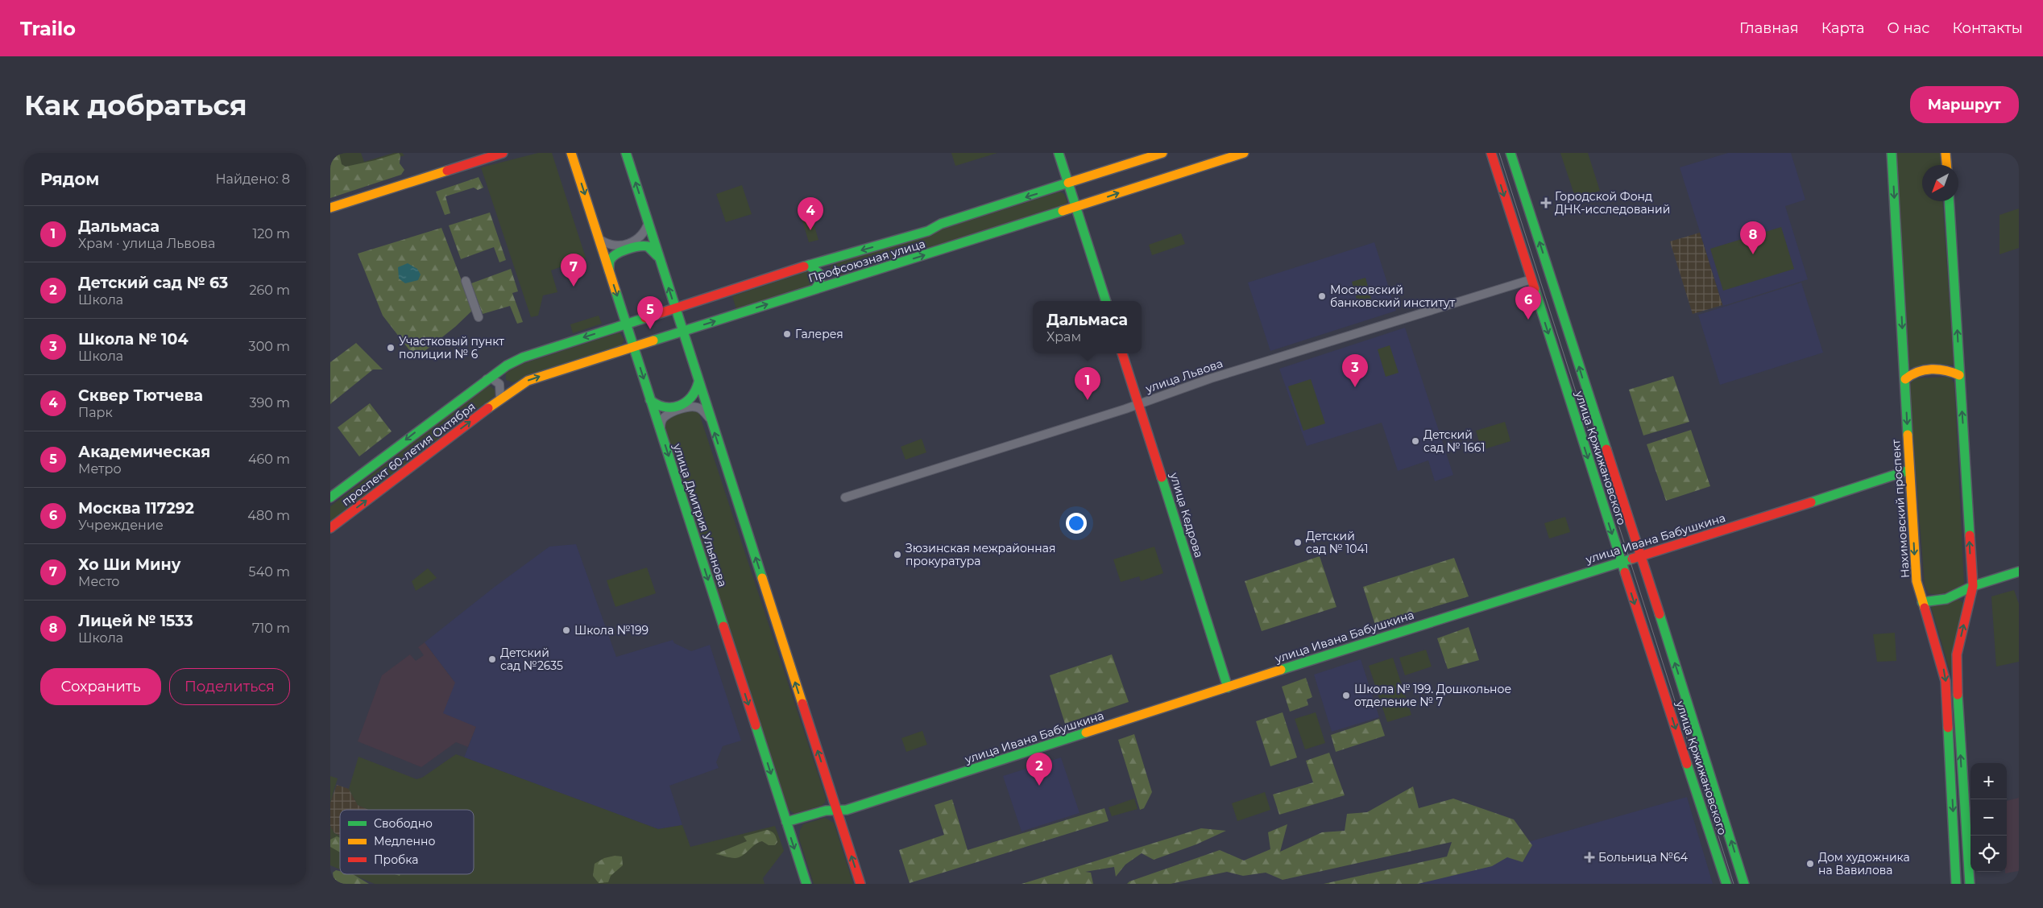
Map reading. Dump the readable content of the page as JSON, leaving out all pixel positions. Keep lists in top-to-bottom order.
{
  "streets": {
    "main road": [
      "Профсоюзная улица",
      "проспект 60-летия Октября",
      "улица Кржижановского",
      "Нахимовский проспект",
      "улица Дмитрия Ульянова",
      "улица Кедрова",
      "улица Ивана Бабушкина"
    ],
    "street": ["улица Львова"]
  },
  "crossings": [
    ["Профсоюзная улица", "проспект 60-летия Октября"],
    ["Профсоюзная улица", "улица Дмитрия Ульянова"],
    ["улица Львова", "улица Кржижановского"],
    ["улица Львова", "улица Кедрова"],
    ["улица Кржижановского", "улица Ивана Бабушкина"],
    ["Нахимовский проспект", "улица Ивана Бабушкина"],
    ["улица Дмитрия Ульянова", "улица Ивана Бабушкина"],
    ["улица Кедрова", "улица Ивана Бабушкина"]
  ],
  "places": {
    "health": ["Городской Фонд ДНК-исследований", "Больница №64"],
    "other": [
      "Московский банковский институт",
      "Галерея",
      "Участковый пункт полиции № 6",
      "Детский сад № 1661",
      "Детский сад № 1041",
      "Зюзинская межрайонная прокуратура",
      "Школа №199",
      "Детский сад №2635",
      "Школа № 199. Дошкольное отделение № 7",
      "Дом художника на Вавилова"
    ]
  },
  "legend": ["Свободно", "Медленно", "Пробка"],
  "north": "bottom left",
  "page": {
    "header": "Trailo",
    "nav": [
      "Главная",
      "Карта",
      "О нас",
      "Контакты"
    ],
    "buttons": [
      "Маршрут",
      ["Сохранить", "Поделиться"]
    ],
    "title": "Как добраться",
    "heading": ["Рядом", "Найдено: 8"],
    "pins": [
      "4",
      "8",
      "7",
      "6",
      "5",
      "3",
      "1",
      "2"
    ],
    "list": [
      {
        "mark": "1",
        "name": "Дальмаса",
        "note": "Храм · улица Львова",
        "value": "120 m"
      },
      {
        "mark": "2",
        "name": "Детский сад № 63",
        "note": "Школа",
        "value": "260 m"
      },
      {
        "mark": "3",
        "name": "Школа № 104",
        "note": "Школа",
        "value": "300 m"
      },
      {
        "mark": "4",
        "name": "Сквер Тютчева",
        "note": "Парк",
        "value": "390 m"
      },
      {
        "mark": "5",
        "name": "Академическая",
        "note": "Метро",
        "value": "460 m"
      },
      {
        "mark": "6",
        "name": "Москва 117292",
        "note": "Учреждение",
        "value": "480 m"
      },
      {
        "mark": "7",
        "name": "Хо Ши Мину",
        "note": "Место",
        "value": "540 m"
      },
      {
        "mark": "8",
        "name": "Лицей № 1533",
        "note": "Школа",
        "value": "710 m"
      }
    ],
    "popup": ["Дальмаса", "Храм"],
    "map_buttons": ["+", "−"]
  }
}
